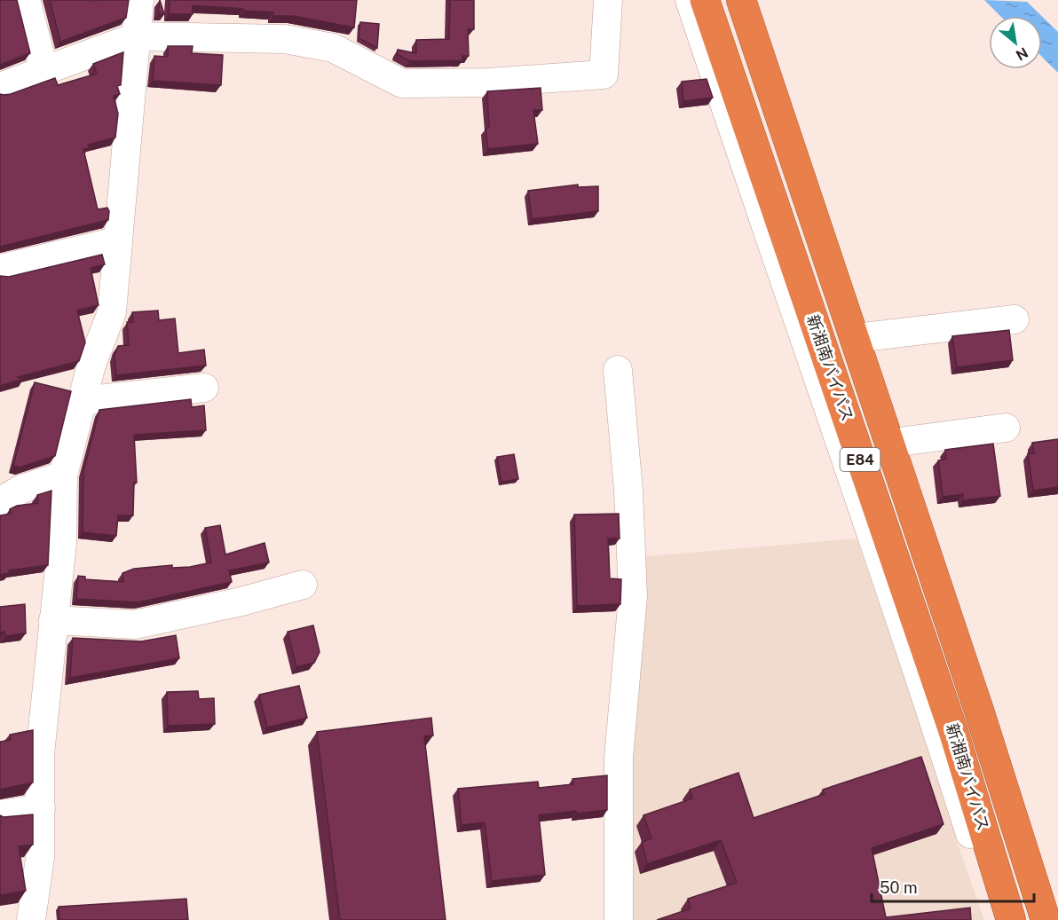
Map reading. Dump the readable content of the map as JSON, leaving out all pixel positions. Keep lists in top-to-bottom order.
{
  "streets": {
    "highway": ["新湘南バイパス", "E84"]
  },
  "scale_bar": "50 m",
  "north": "bottom right"
}
